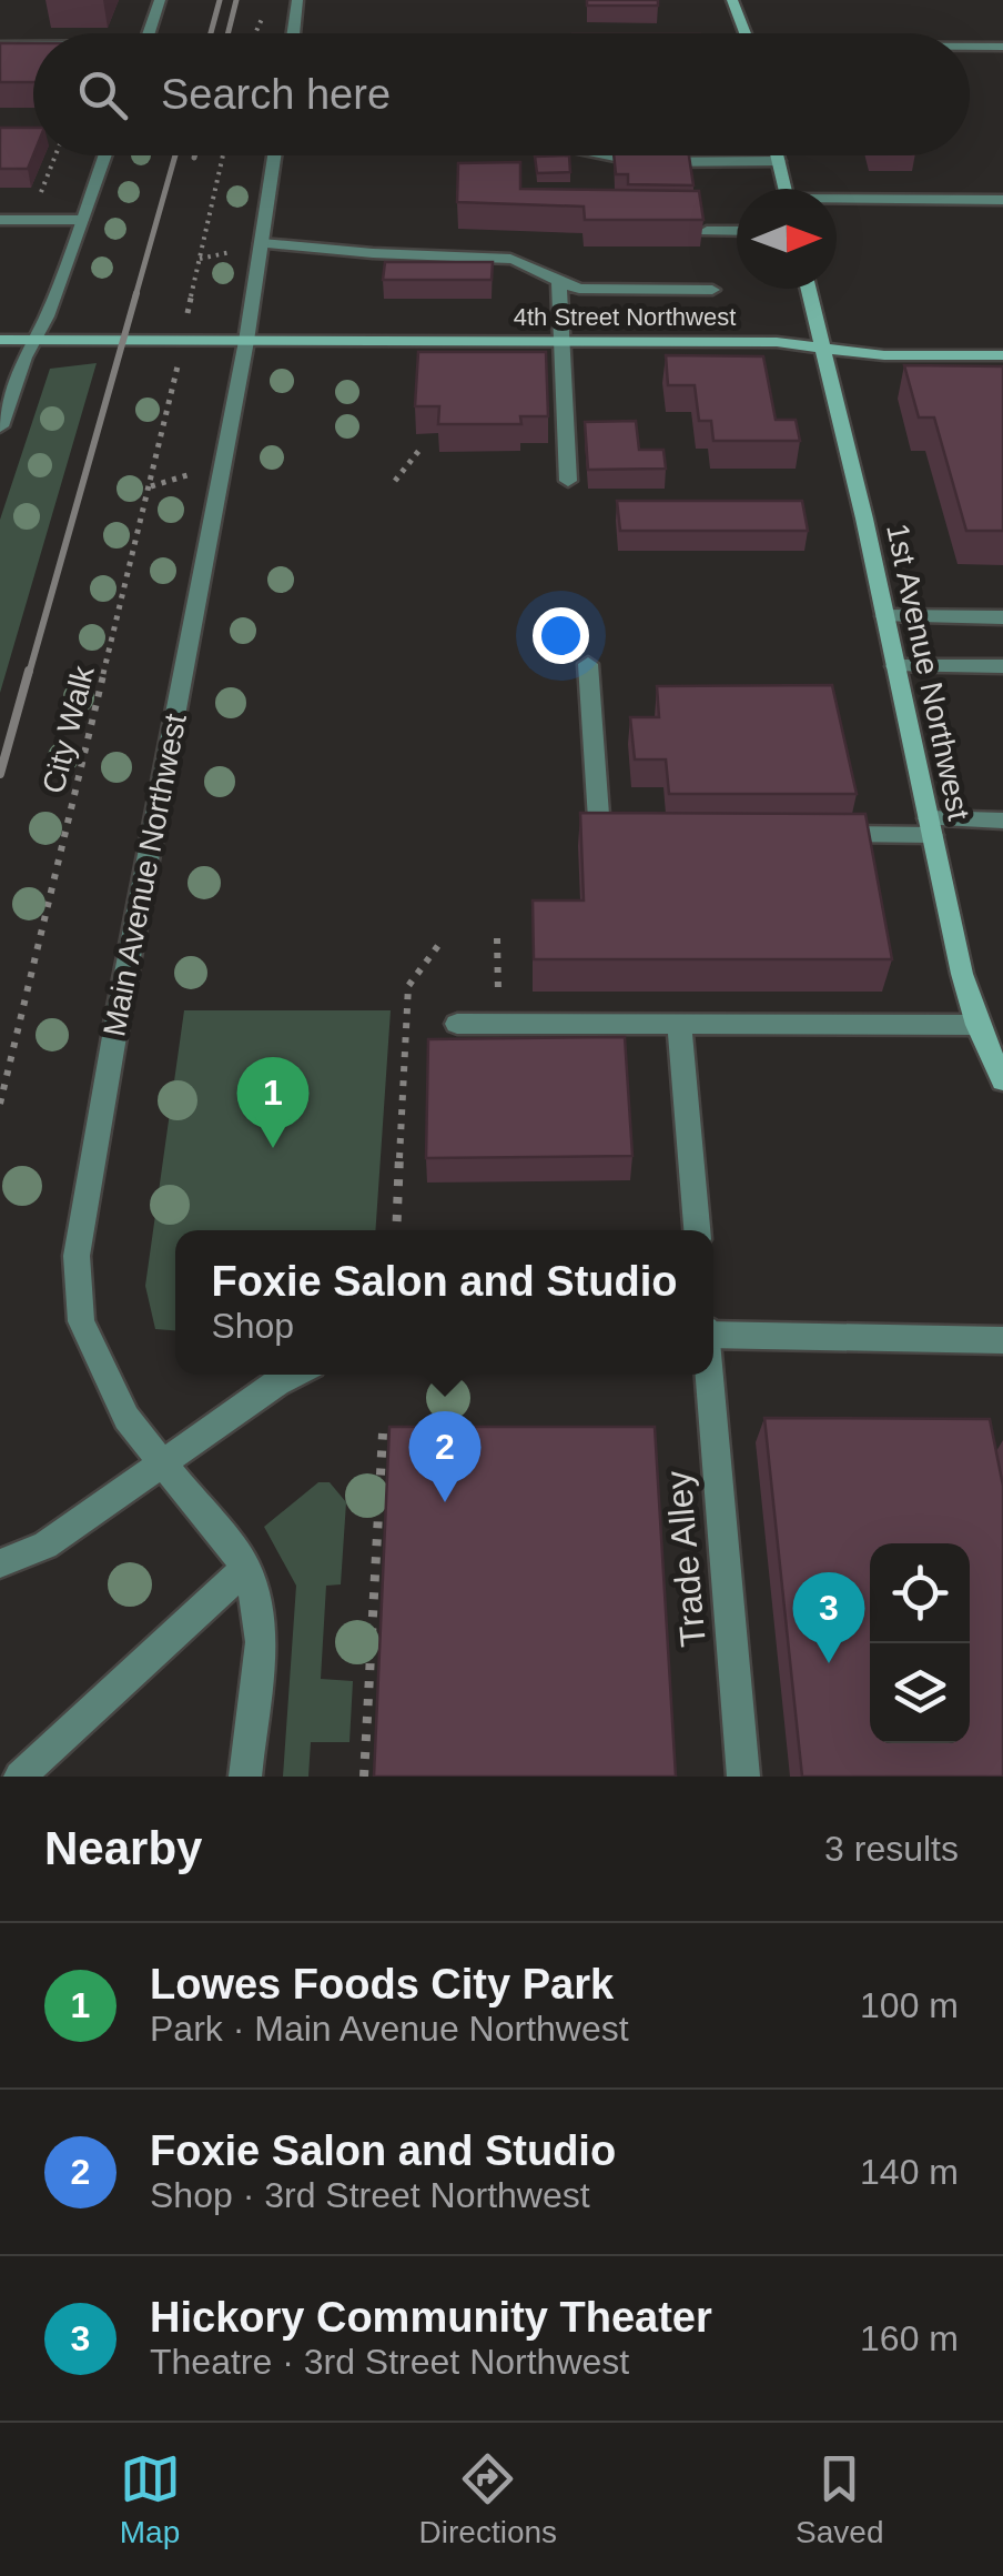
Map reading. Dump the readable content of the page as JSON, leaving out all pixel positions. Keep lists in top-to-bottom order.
{
  "streets": {
    "street": [
      "4th Street Northwest",
      "1st Avenue Northwest",
      "Main Avenue Northwest",
      "Trade Alley"
    ],
    "path": ["City Walk"]
  },
  "crossings": [
    ["4th Street Northwest", "1st Avenue Northwest"],
    ["4th Street Northwest", "Main Avenue Northwest"]
  ],
  "north": "right",
  "page": {
    "search": "Search here",
    "pins": ["1", "2", "3"],
    "popup": ["Foxie Salon and Studio", "Shop"],
    "heading": ["Nearby", "3 results"],
    "list": [
      {
        "mark": "1",
        "name": "Lowes Foods City Park",
        "note": "Park · Main Avenue Northwest",
        "value": "100 m"
      },
      {
        "mark": "2",
        "name": "Foxie Salon and Studio",
        "note": "Shop · 3rd Street Northwest",
        "value": "140 m"
      },
      {
        "mark": "3",
        "name": "Hickory Community Theater",
        "note": "Theatre · 3rd Street Northwest",
        "value": "160 m"
      }
    ],
    "nav": ["Map", "Directions", "Saved"]
  }
}
